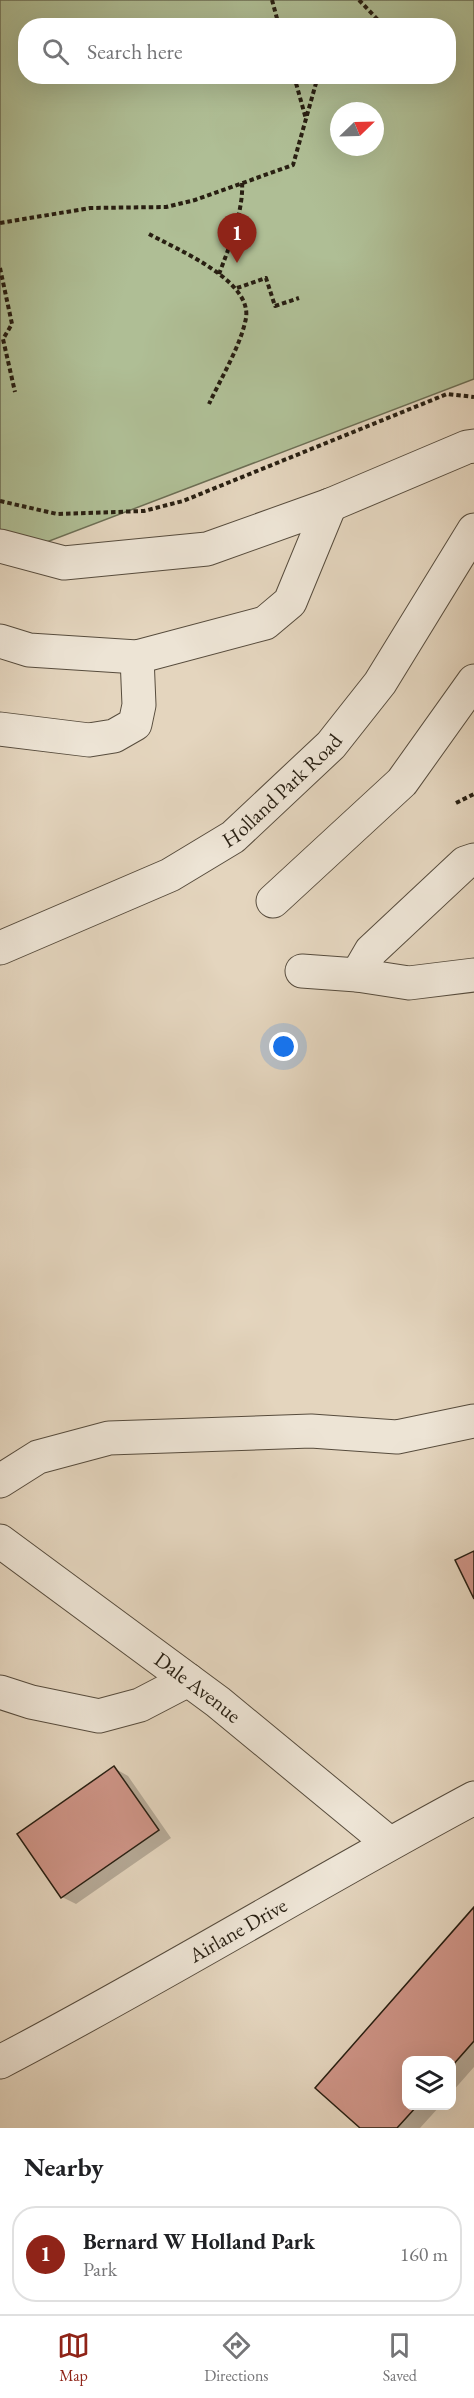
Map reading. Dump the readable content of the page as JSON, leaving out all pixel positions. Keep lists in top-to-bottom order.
{
  "streets": {
    "street": ["Holland Park Road", "Dale Avenue", "Airlane Drive"]
  },
  "crossings": [
    ["Dale Avenue", "Airlane Drive"]
  ],
  "north": "top right",
  "page": {
    "search": "Search here",
    "pins": "1",
    "heading": "Nearby",
    "list": [
      {
        "mark": "1",
        "name": "Bernard W Holland Park",
        "note": "Park",
        "value": "160 m"
      }
    ],
    "nav": ["Map", "Directions", "Saved"]
  }
}
